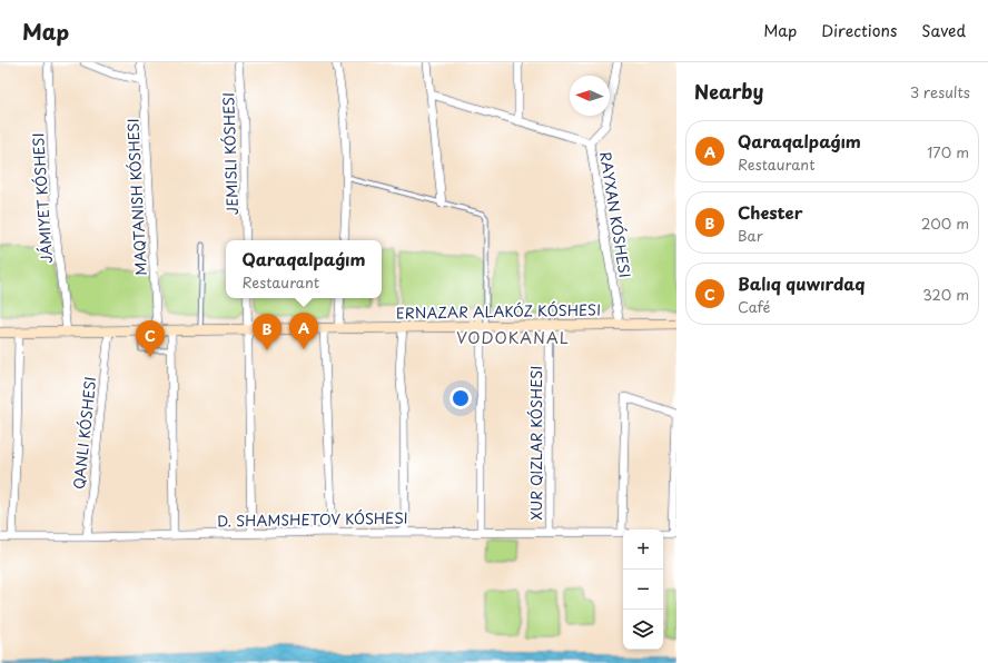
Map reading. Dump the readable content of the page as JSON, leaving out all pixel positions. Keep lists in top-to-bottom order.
{
  "streets": {
    "main road": ["ERNAZAR ALAKÓZ KÓSHESI"],
    "street": [
      "JEMISLI KÓSHESI",
      "JÁMIYET KÓSHESI",
      "RAYXAN KÓSHESI",
      "D. SHAMSHETOV KÓSHESI"
    ]
  },
  "crossings": [
    ["JÁMIYET KÓSHESI", "ERNAZAR ALAKÓZ KÓSHESI"],
    ["RAYXAN KÓSHESI", "ERNAZAR ALAKÓZ KÓSHESI"]
  ],
  "districts": ["VODOKANAL"],
  "north": "left",
  "page": {
    "header": "Map",
    "nav": ["Map", "Directions", "Saved"],
    "heading": ["Nearby", "3 results"],
    "list": [
      {
        "mark": "A",
        "name": "Qaraqalpaǵım",
        "note": "Restaurant",
        "value": "170 m"
      },
      {
        "mark": "B",
        "name": "Chester",
        "note": "Bar",
        "value": "200 m"
      },
      {
        "mark": "C",
        "name": "Balıq quwırdaq",
        "note": "Café",
        "value": "320 m"
      }
    ],
    "popup": ["Qaraqalpaǵım", "Restaurant"],
    "pins": ["A", "B", "C"],
    "map_buttons": ["+", "−"]
  }
}
